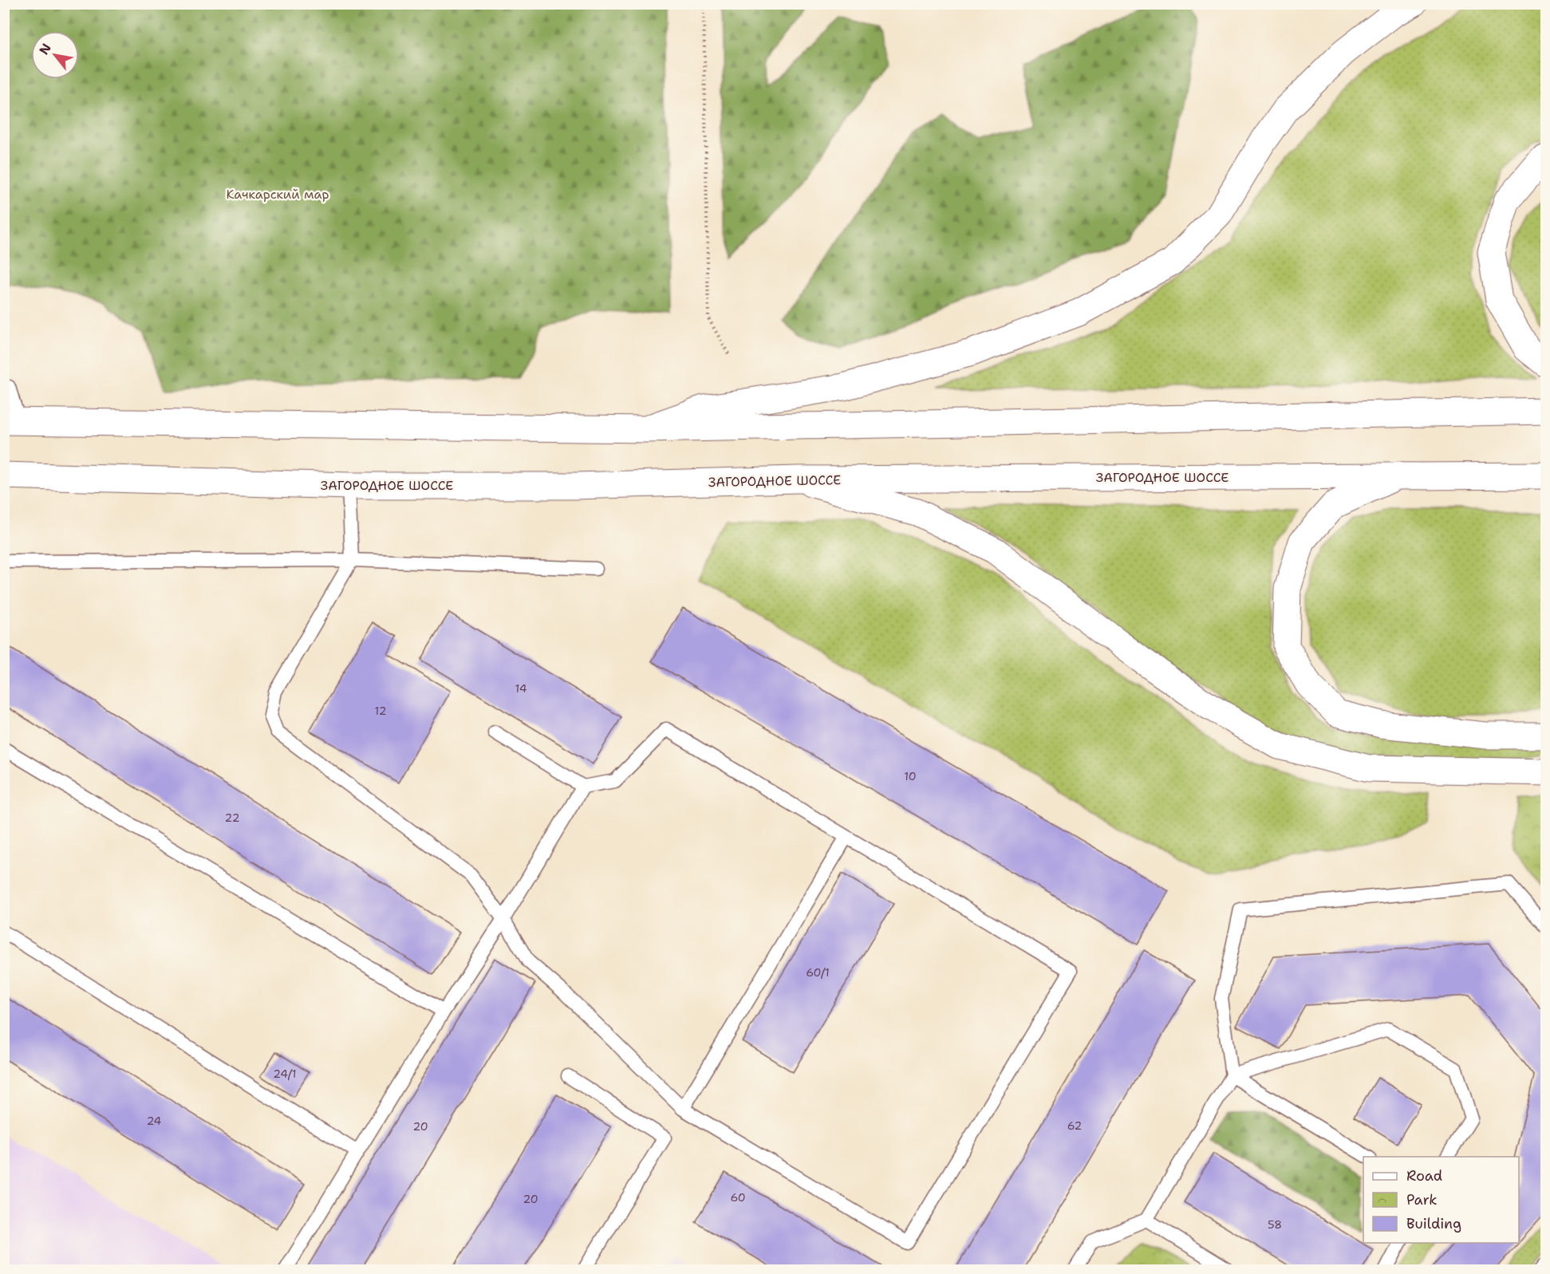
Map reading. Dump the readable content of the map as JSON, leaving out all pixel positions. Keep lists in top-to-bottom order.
{
  "streets": {
    "main road": ["ЗАГОРОДНОЕ ШОССЕ"]
  },
  "parks": ["Качкарский мар"],
  "house_numbers": [
    "14",
    "12",
    "10",
    "22",
    "60/1",
    "24/1",
    "24",
    "62",
    "20",
    "60",
    "20",
    "58"
  ],
  "legend": ["Road", "Park", "Building"],
  "north": "top left"
}
